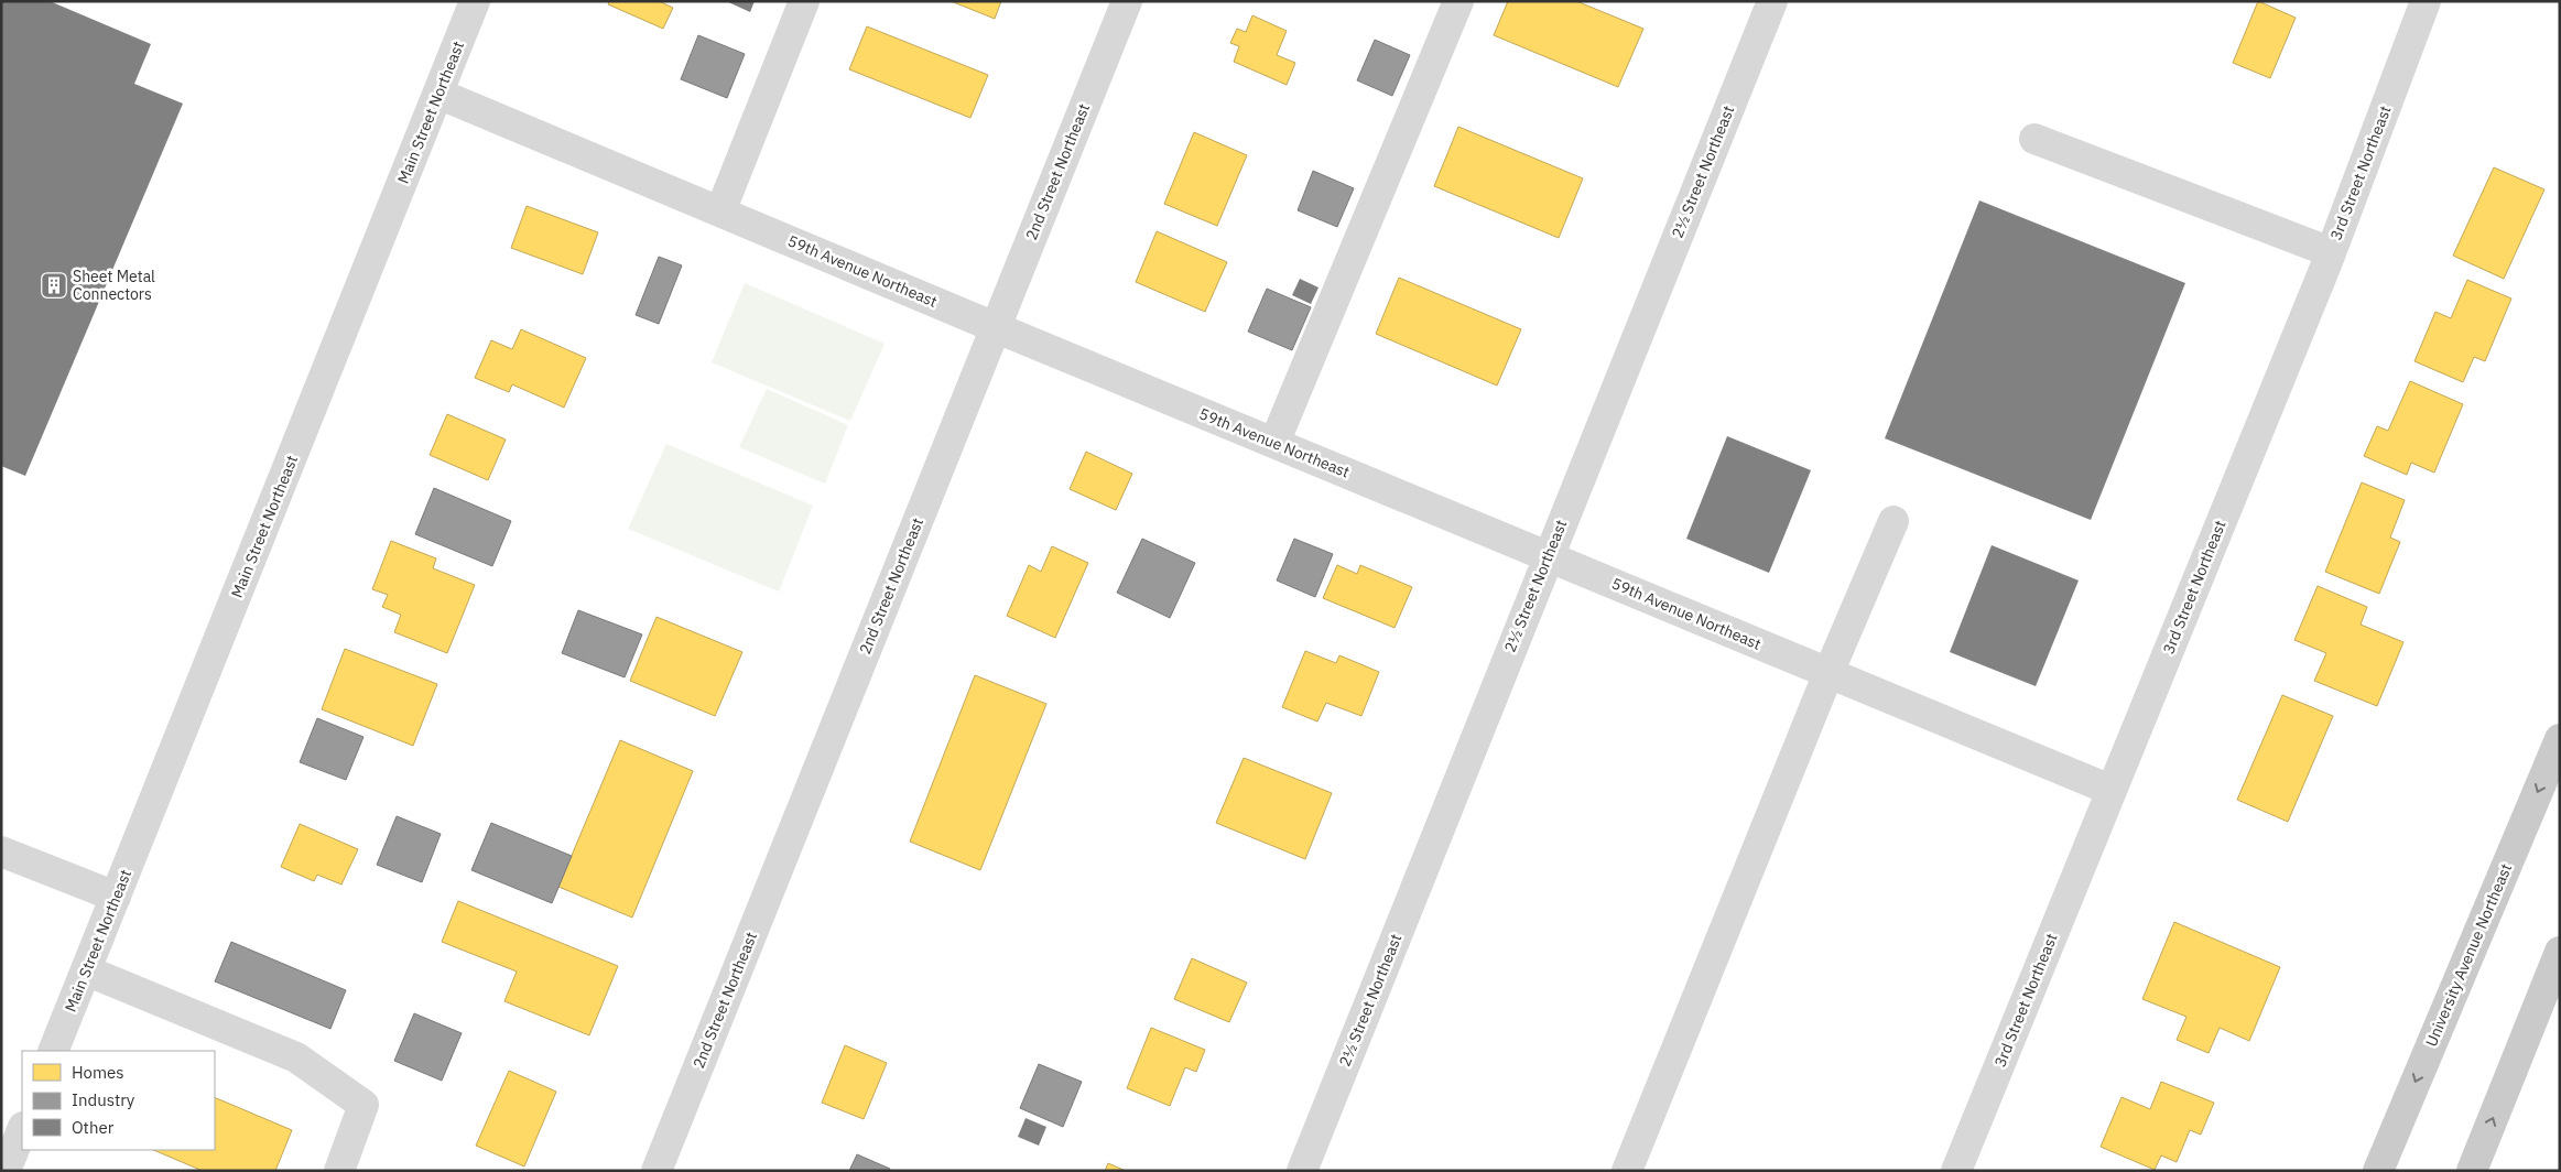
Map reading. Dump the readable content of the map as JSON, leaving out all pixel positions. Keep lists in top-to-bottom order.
{
  "streets": {
    "main road": ["University Avenue Northeast"],
    "street": [
      "Main Street Northeast",
      "2nd Street Northeast",
      "2½ Street Northeast",
      "3rd Street Northeast",
      "59th Avenue Northeast"
    ]
  },
  "crossings": [
    ["Main Street Northeast", "59th Avenue Northeast"],
    ["2nd Street Northeast", "59th Avenue Northeast"],
    ["2½ Street Northeast", "59th Avenue Northeast"],
    ["3rd Street Northeast", "59th Avenue Northeast"]
  ],
  "places": {
    "building": ["Sheet Metal Connectors"]
  },
  "legend": ["Homes", "Industry", "Other"]
}
